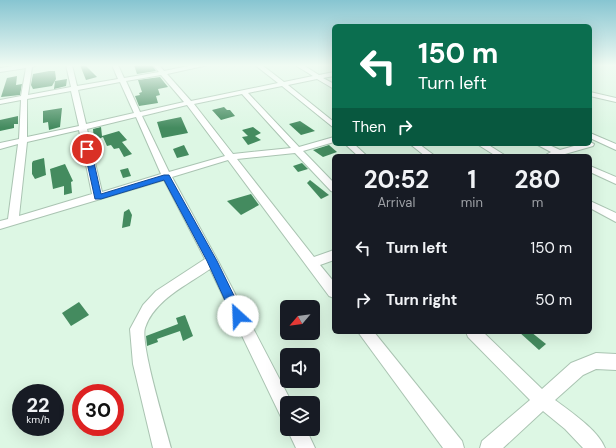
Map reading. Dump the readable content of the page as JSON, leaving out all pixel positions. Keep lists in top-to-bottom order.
{
  "north": "bottom left",
  "page": {
    "turn": ["150 m", "Turn left"],
    "then": "Then",
    "eta": [
      "20:52",
      "Arrival",
      "1",
      "min",
      "280",
      "m"
    ],
    "list": [
      {
        "name": "Turn left",
        "value": "150 m"
      },
      {
        "name": "Turn right",
        "value": "50 m"
      }
    ],
    "speed": "22 km/h",
    "limit": "30"
  }
}
